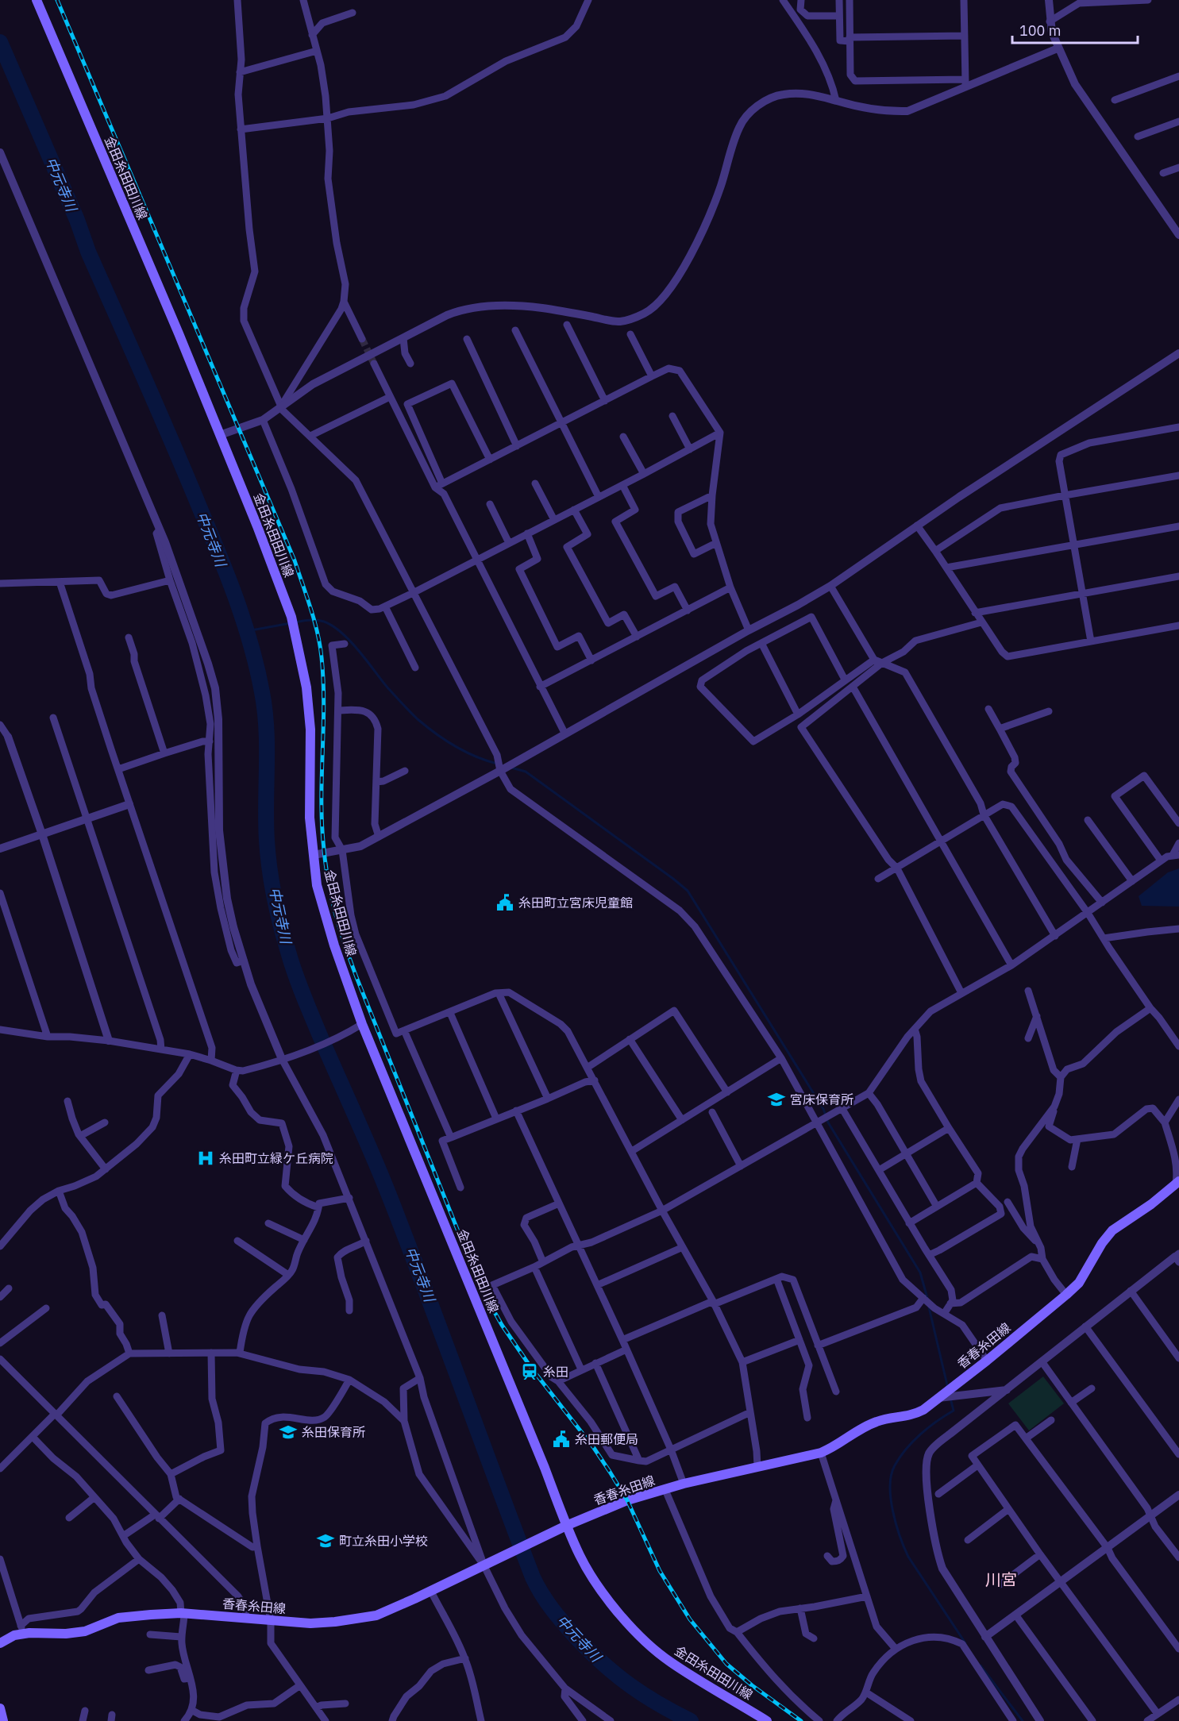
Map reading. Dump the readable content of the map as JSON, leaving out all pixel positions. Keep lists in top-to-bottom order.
{
  "streets": {
    "main road": ["金田糸田田川線", "香春糸田線"]
  },
  "crossings": [
    ["金田糸田田川線", "香春糸田線"]
  ],
  "districts": ["川宮"],
  "water": ["中元寺川"],
  "places": {
    "public building": ["糸田町立宮床児童館", "糸田郵便局"],
    "school or university": ["宮床保育所", "糸田保育所", "町立糸田小学校"],
    "hospital": ["糸田町立緑ケ丘病院"],
    "station": ["糸田"]
  },
  "scale_bar": "100 m"
}
